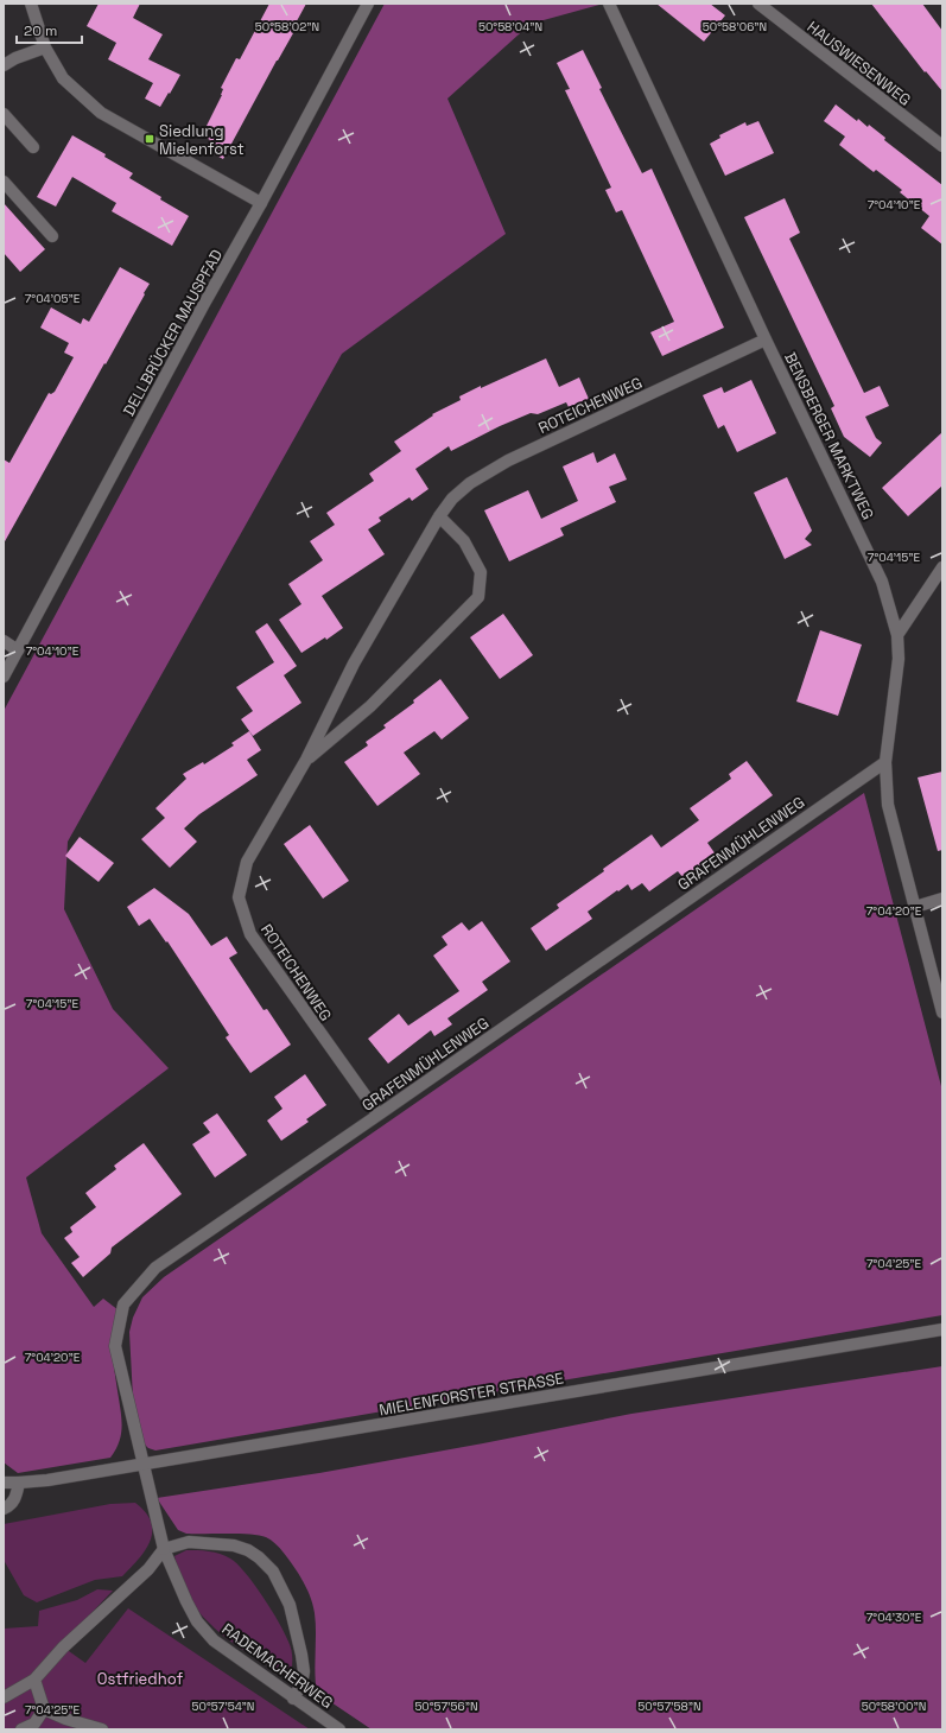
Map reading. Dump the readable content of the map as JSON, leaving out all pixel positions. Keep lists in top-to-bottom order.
{
  "streets": {
    "street": [
      "HAUSWIESENWEG",
      "DELLBRÜCKER MAUSPFAD",
      "ROTEICHENWEG",
      "BENSBERGER MARKTWEG",
      "GRAFENMÜHLENWEG",
      "MIELENFORSTER STRASSE",
      "RADEMACHERWEG"
    ]
  },
  "crossings": [
    ["ROTEICHENWEG", "BENSBERGER MARKTWEG"],
    ["ROTEICHENWEG", "GRAFENMÜHLENWEG"],
    ["BENSBERGER MARKTWEG", "GRAFENMÜHLENWEG"],
    ["GRAFENMÜHLENWEG", "MIELENFORSTER STRASSE"],
    ["GRAFENMÜHLENWEG", "RADEMACHERWEG"],
    ["MIELENFORSTER STRASSE", "RADEMACHERWEG"]
  ],
  "parks": ["Ostfriedhof"],
  "places": {
    "transit": ["Siedlung Mielenforst"]
  },
  "scale_bar": "20 m",
  "coordinates": [
    "50°58'02\"N",
    "50°58'04\"N",
    "50°58'06\"N",
    "7°04'10\"E",
    "7°04'05\"E",
    "7°04'15\"E",
    "7°04'20\"E",
    "7°04'25\"E",
    "7°04'30\"E",
    "50°57'54\"N",
    "50°57'56\"N",
    "50°57'58\"N",
    "50°58'00\"N"
  ]
}
